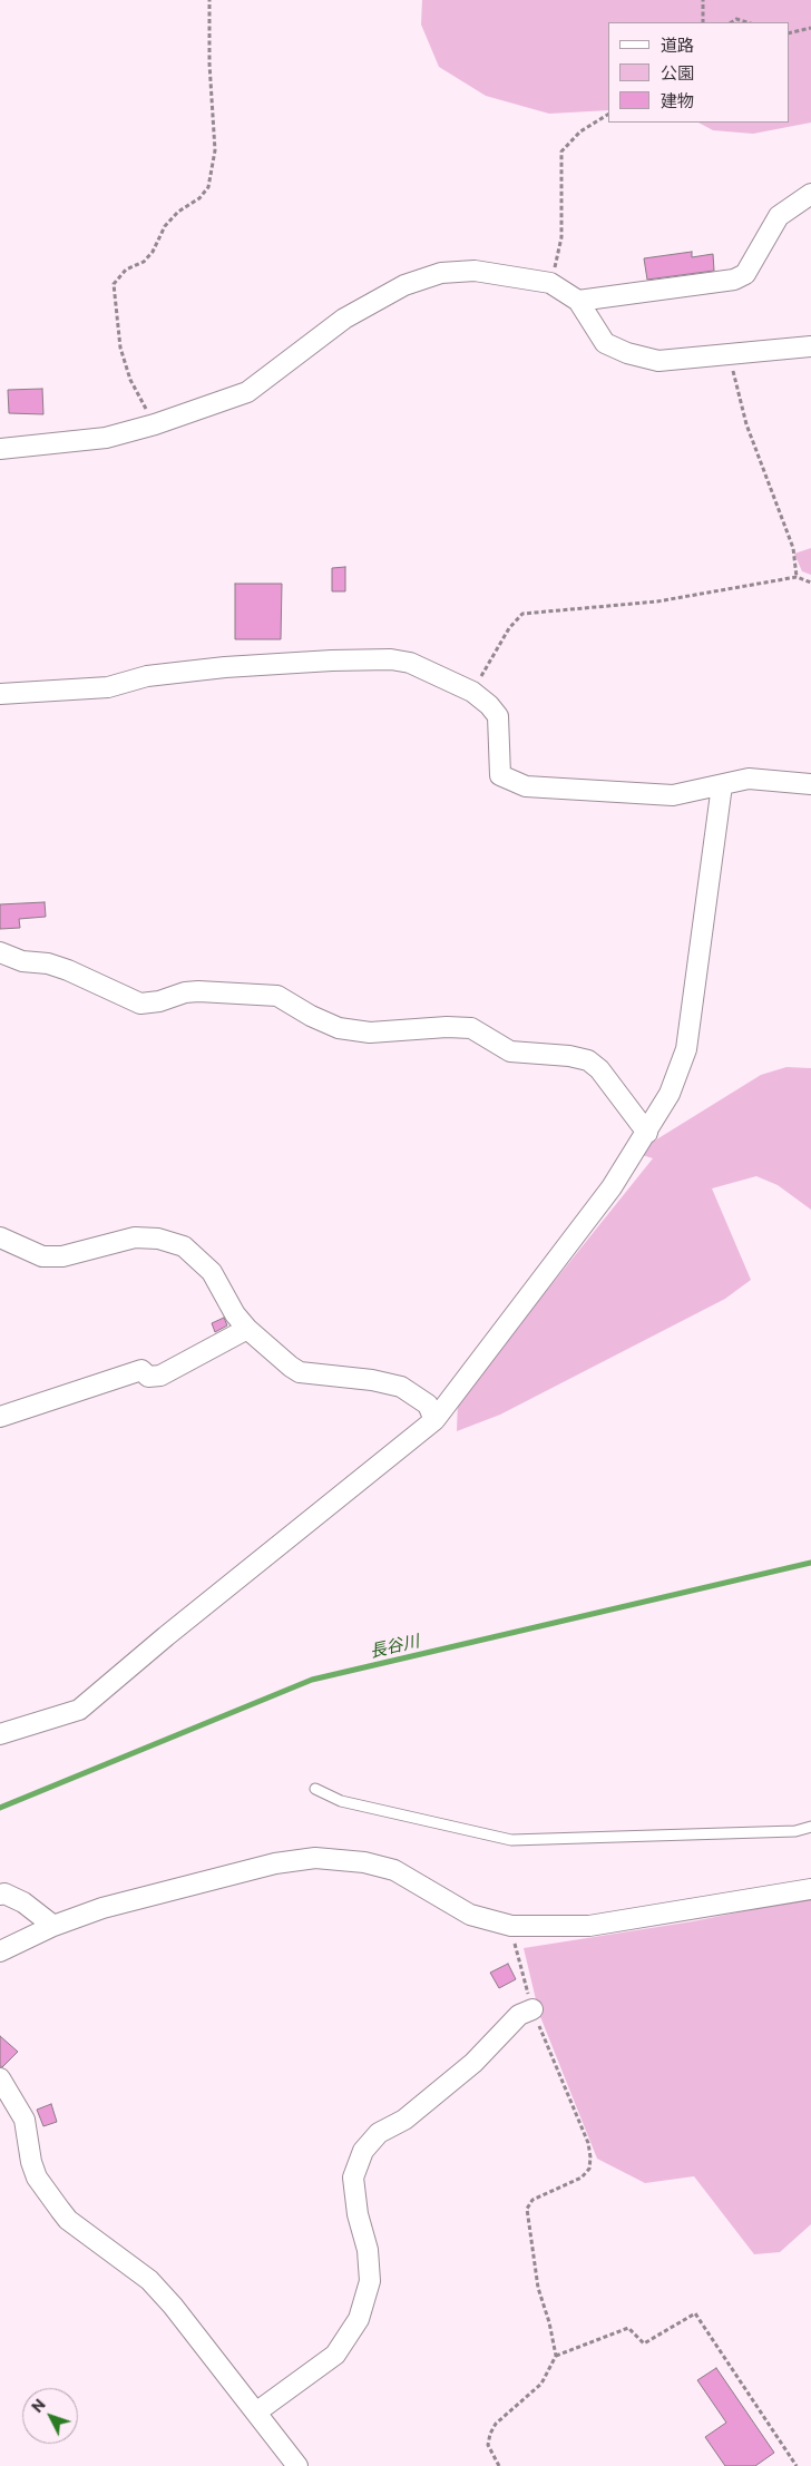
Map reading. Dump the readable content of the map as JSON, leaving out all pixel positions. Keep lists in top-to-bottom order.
{
  "water": ["長谷川"],
  "legend": ["道路", "公園", "建物"],
  "north": "top left"
}
